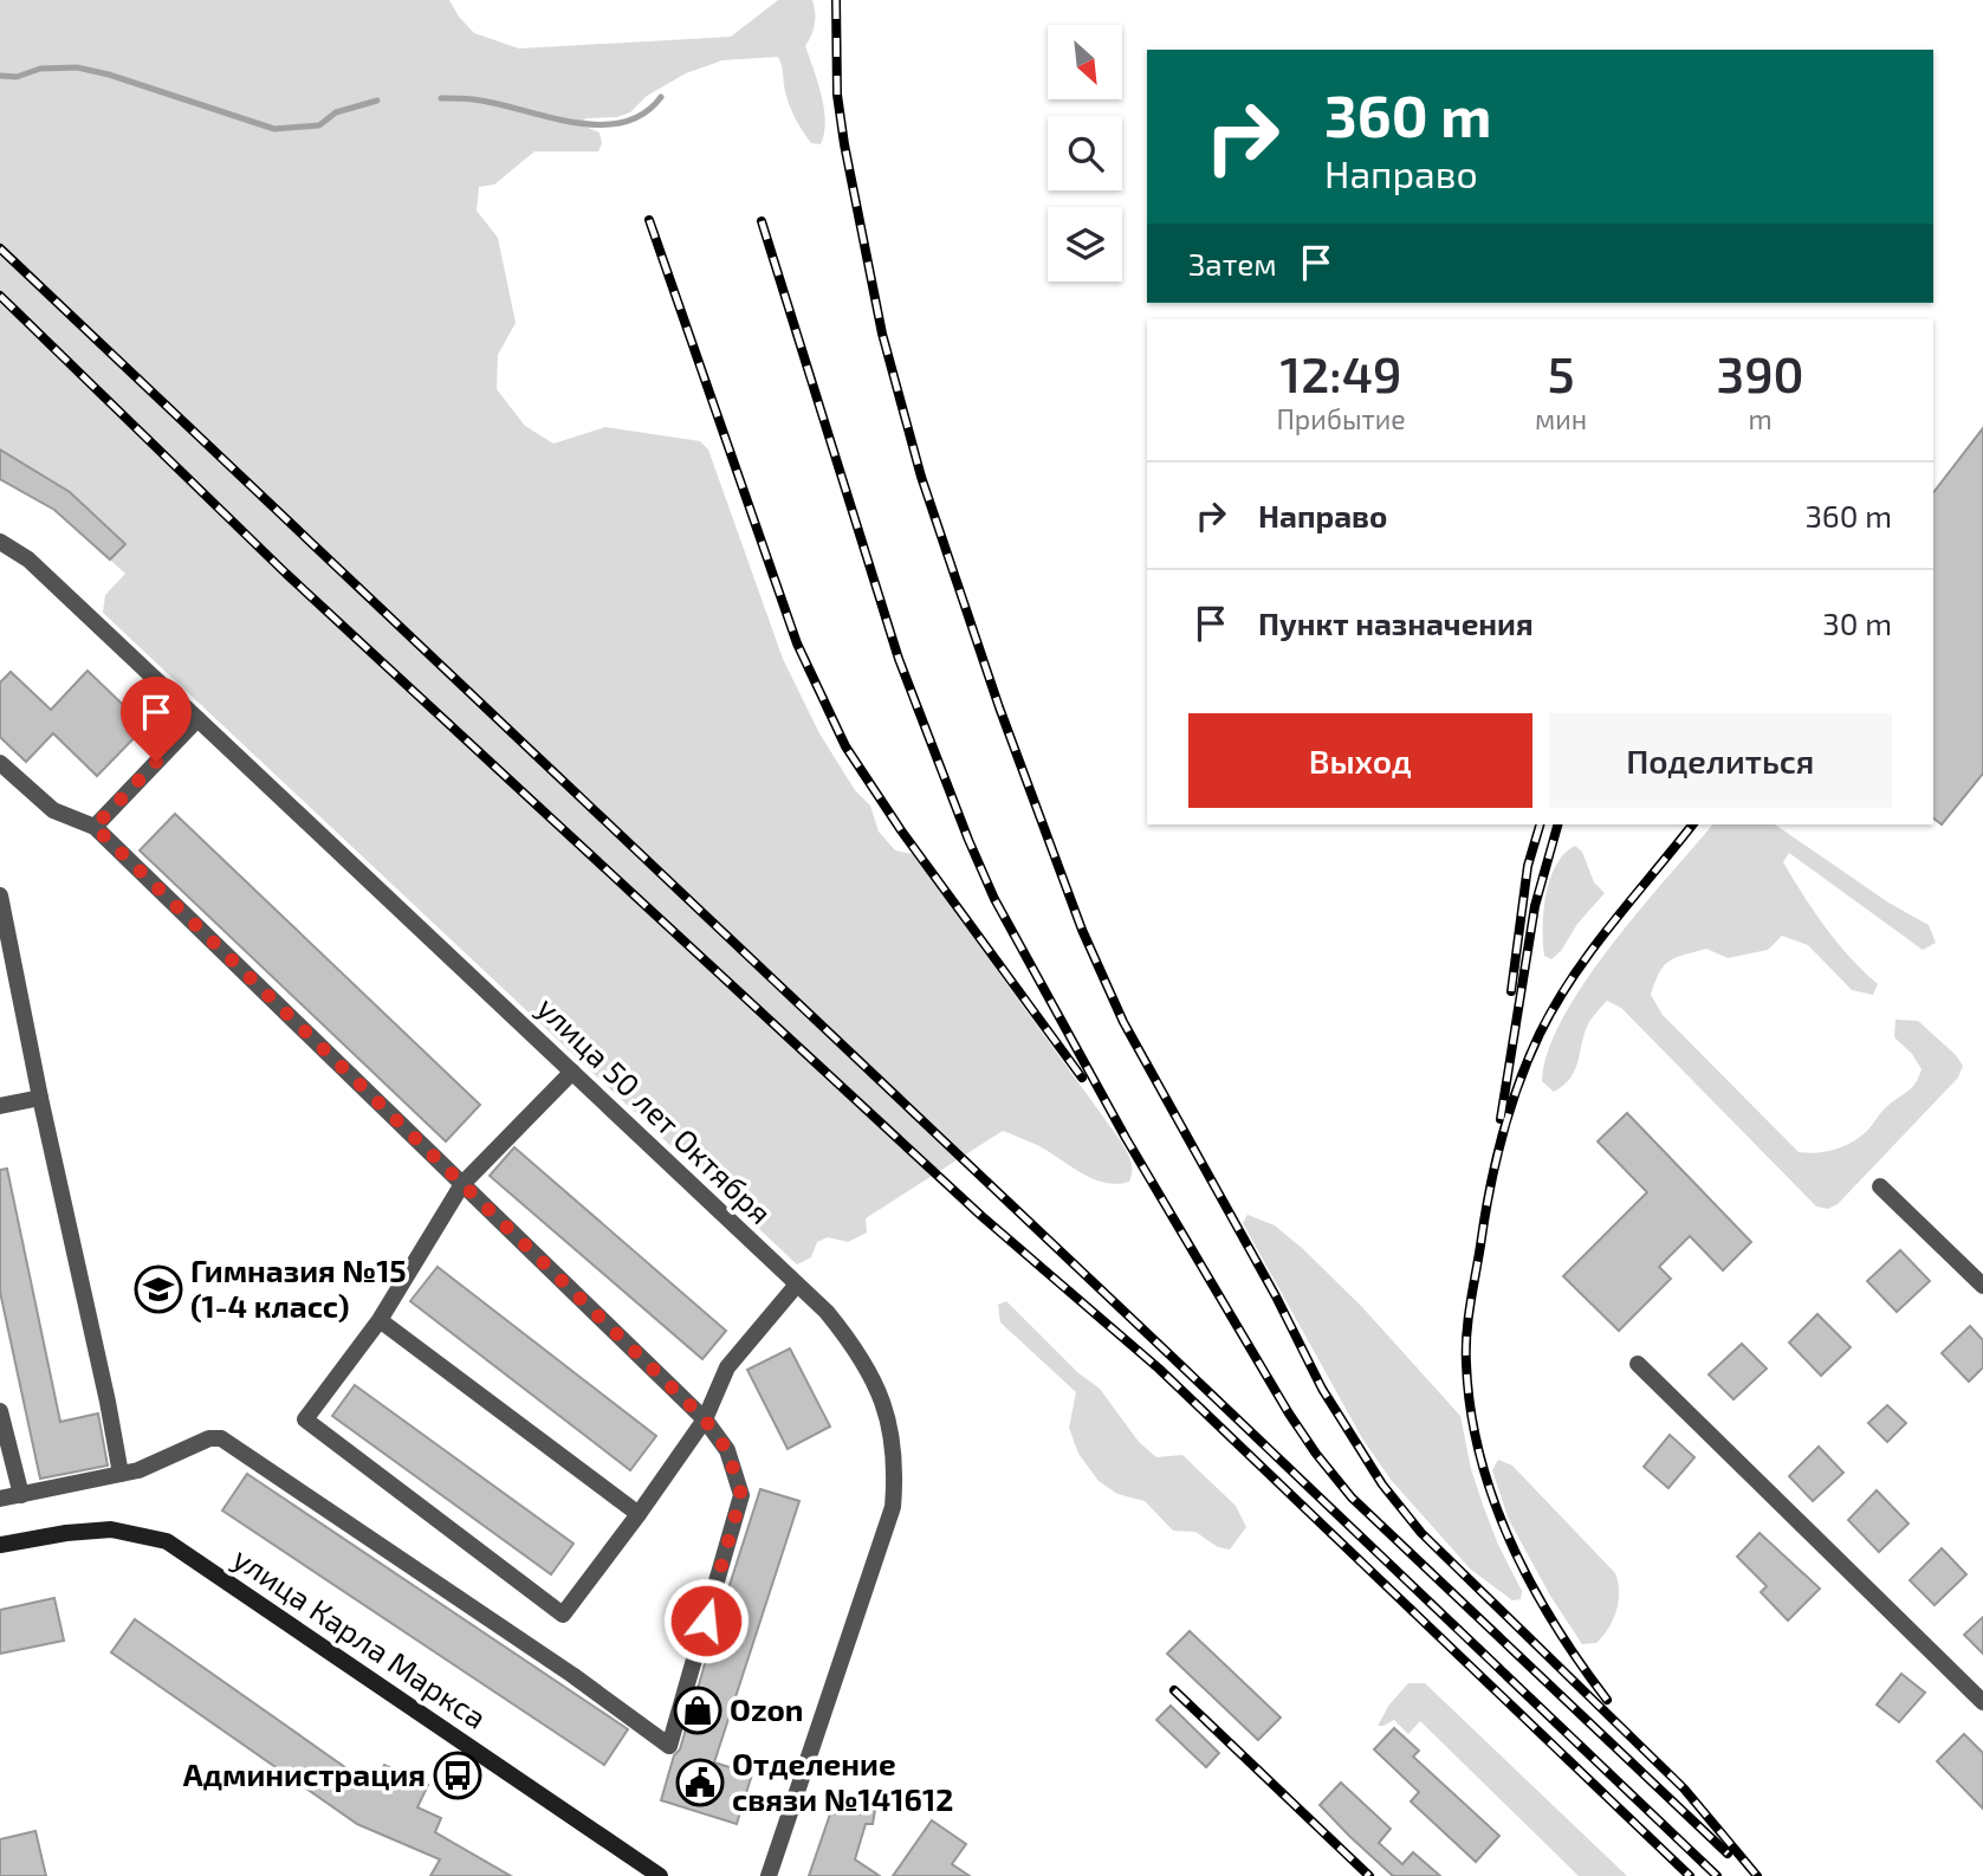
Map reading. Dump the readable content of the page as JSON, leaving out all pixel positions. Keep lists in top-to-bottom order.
{
  "streets": {
    "street": ["улица 50 лет Октября", "улица Карла Маркса"]
  },
  "places": {
    "school or university": ["Гимназия №15 (1-4 класс)"],
    "shop": ["Ozon"],
    "bus stop": ["Администрация"],
    "public building": ["Отделение связи №141612"]
  },
  "north": "bottom right",
  "page": {
    "turn": ["360 m", "Направо"],
    "then": "Затем",
    "eta": [
      "12:49",
      "Прибытие",
      "5",
      "мин",
      "390",
      "m"
    ],
    "list": [
      {
        "name": "Направо",
        "value": "360 m"
      },
      {
        "name": "Пункт назначения",
        "value": "30 m"
      }
    ],
    "buttons": ["Выход", "Поделиться"]
  }
}
